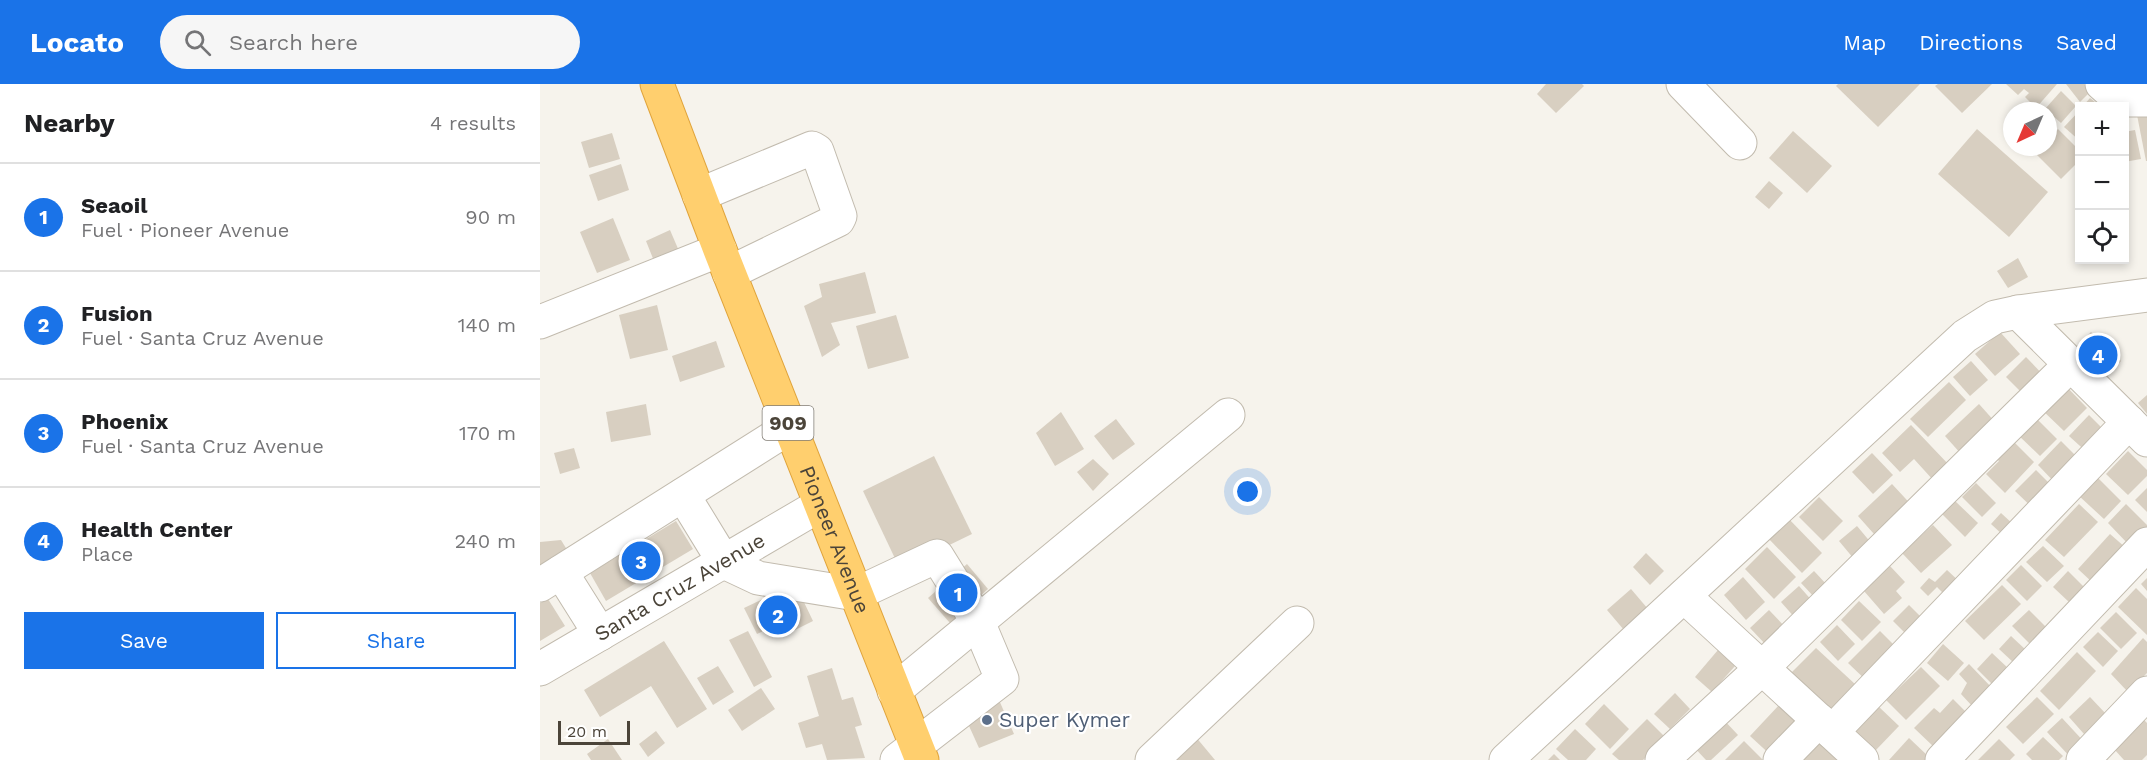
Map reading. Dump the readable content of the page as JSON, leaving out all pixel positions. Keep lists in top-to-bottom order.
{
  "streets": {
    "highway": ["909", "Pioneer Avenue"],
    "street": ["Santa Cruz Avenue"]
  },
  "crossings": [
    ["Pioneer Avenue", "Santa Cruz Avenue"]
  ],
  "places": ["Super Kymer"],
  "scale_bar": "20 m",
  "north": "bottom left",
  "page": {
    "header": "Locato",
    "search": "Search here",
    "nav": ["Map", "Directions", "Saved"],
    "heading": ["Nearby", "4 results"],
    "map_buttons": ["+", "−"],
    "list": [
      {
        "mark": "1",
        "name": "Seaoil",
        "note": "Fuel · Pioneer Avenue",
        "value": "90 m"
      },
      {
        "mark": "2",
        "name": "Fusion",
        "note": "Fuel · Santa Cruz Avenue",
        "value": "140 m"
      },
      {
        "mark": "3",
        "name": "Phoenix",
        "note": "Fuel · Santa Cruz Avenue",
        "value": "170 m"
      },
      {
        "mark": "4",
        "name": "Health Center",
        "note": "Place",
        "value": "240 m"
      }
    ],
    "pins": [
      "4",
      "3",
      "1",
      "2"
    ],
    "buttons": ["Save", "Share"],
    "scale": "20 m"
  }
}
